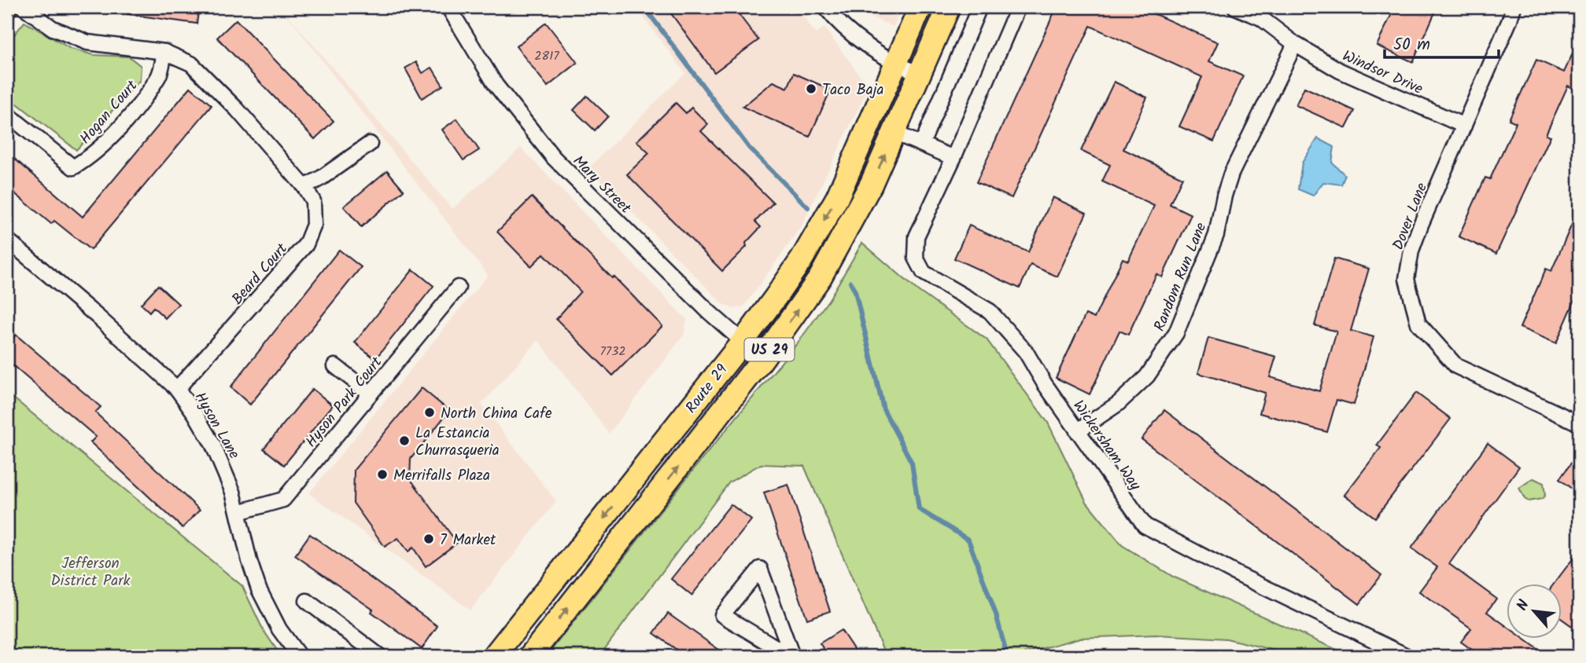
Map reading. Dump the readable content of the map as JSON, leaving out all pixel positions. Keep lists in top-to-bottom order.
{
  "streets": {
    "main road": ["US 29", "Route 29"],
    "street": [
      "Windsor Drive",
      "Hogan Court",
      "Mary Street",
      "Dover Lane",
      "Beard Court",
      "Random Run Lane",
      "Hyson Park Court",
      "Hyson Lane",
      "Wickersham Way"
    ]
  },
  "crossings": [
    ["Windsor Drive", "Dover Lane"],
    ["Windsor Drive", "Random Run Lane"],
    ["Hogan Court", "Beard Court"],
    ["Mary Street", "Route 29"],
    ["Beard Court", "Hyson Lane"],
    ["Random Run Lane", "Wickersham Way"],
    ["Hyson Park Court", "Hyson Lane"]
  ],
  "parks": ["Jefferson District Park"],
  "places": [
    "Taco Baja",
    "North China Cafe",
    "La Estancia Churrasqueria",
    "Merrifalls Plaza",
    "7 Market"
  ],
  "house_numbers": ["2817", "7732"],
  "scale_bar": "50 m",
  "north": "top left"
}
